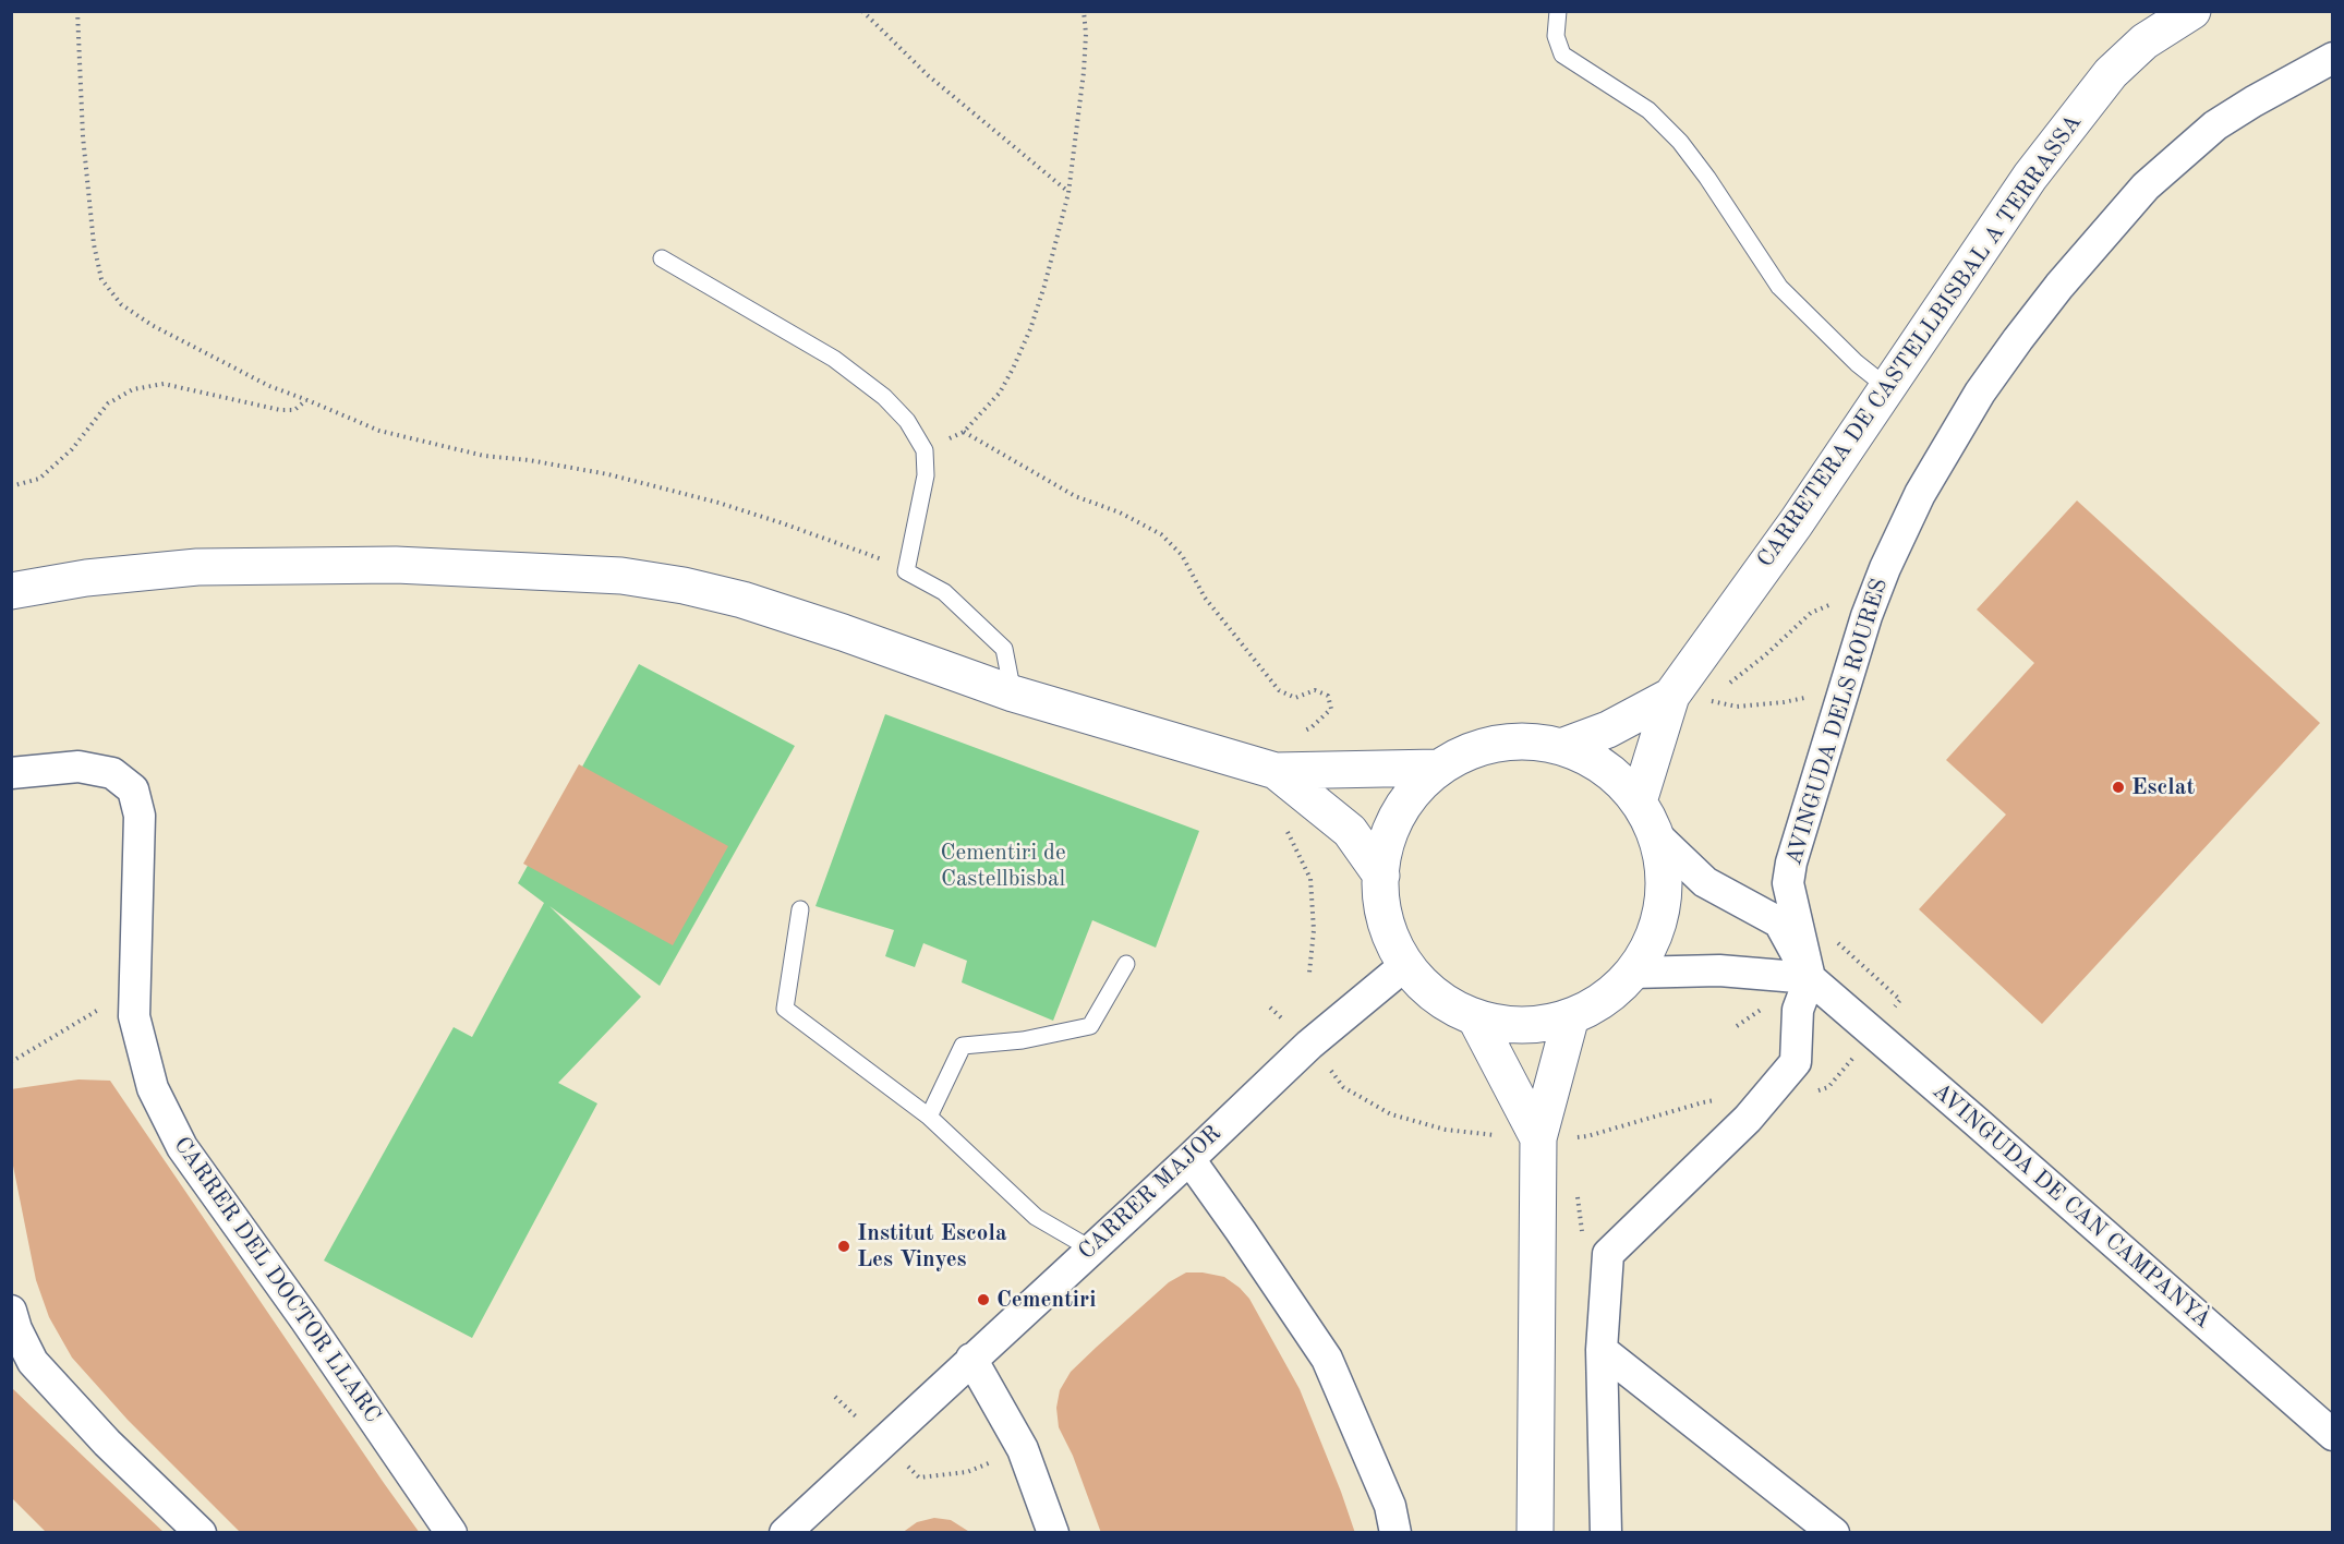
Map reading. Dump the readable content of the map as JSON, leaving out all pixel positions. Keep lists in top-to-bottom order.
{
  "streets": {
    "street": [
      "CARRETERA DE CASTELLBISBAL A TERRASSA",
      "AVINGUDA DELS ROURES",
      "CARRER MAJOR",
      "AVINGUDA DE CAN CAMPANYÀ",
      "CARRER DEL DOCTOR LLARC"
    ]
  },
  "crossings": [
    ["AVINGUDA DELS ROURES", "AVINGUDA DE CAN CAMPANYÀ"]
  ],
  "parks": ["Cementiri de Castellbisbal"],
  "places": ["Esclat", "Institut Escola Les Vinyes", "Cementiri"]
}
